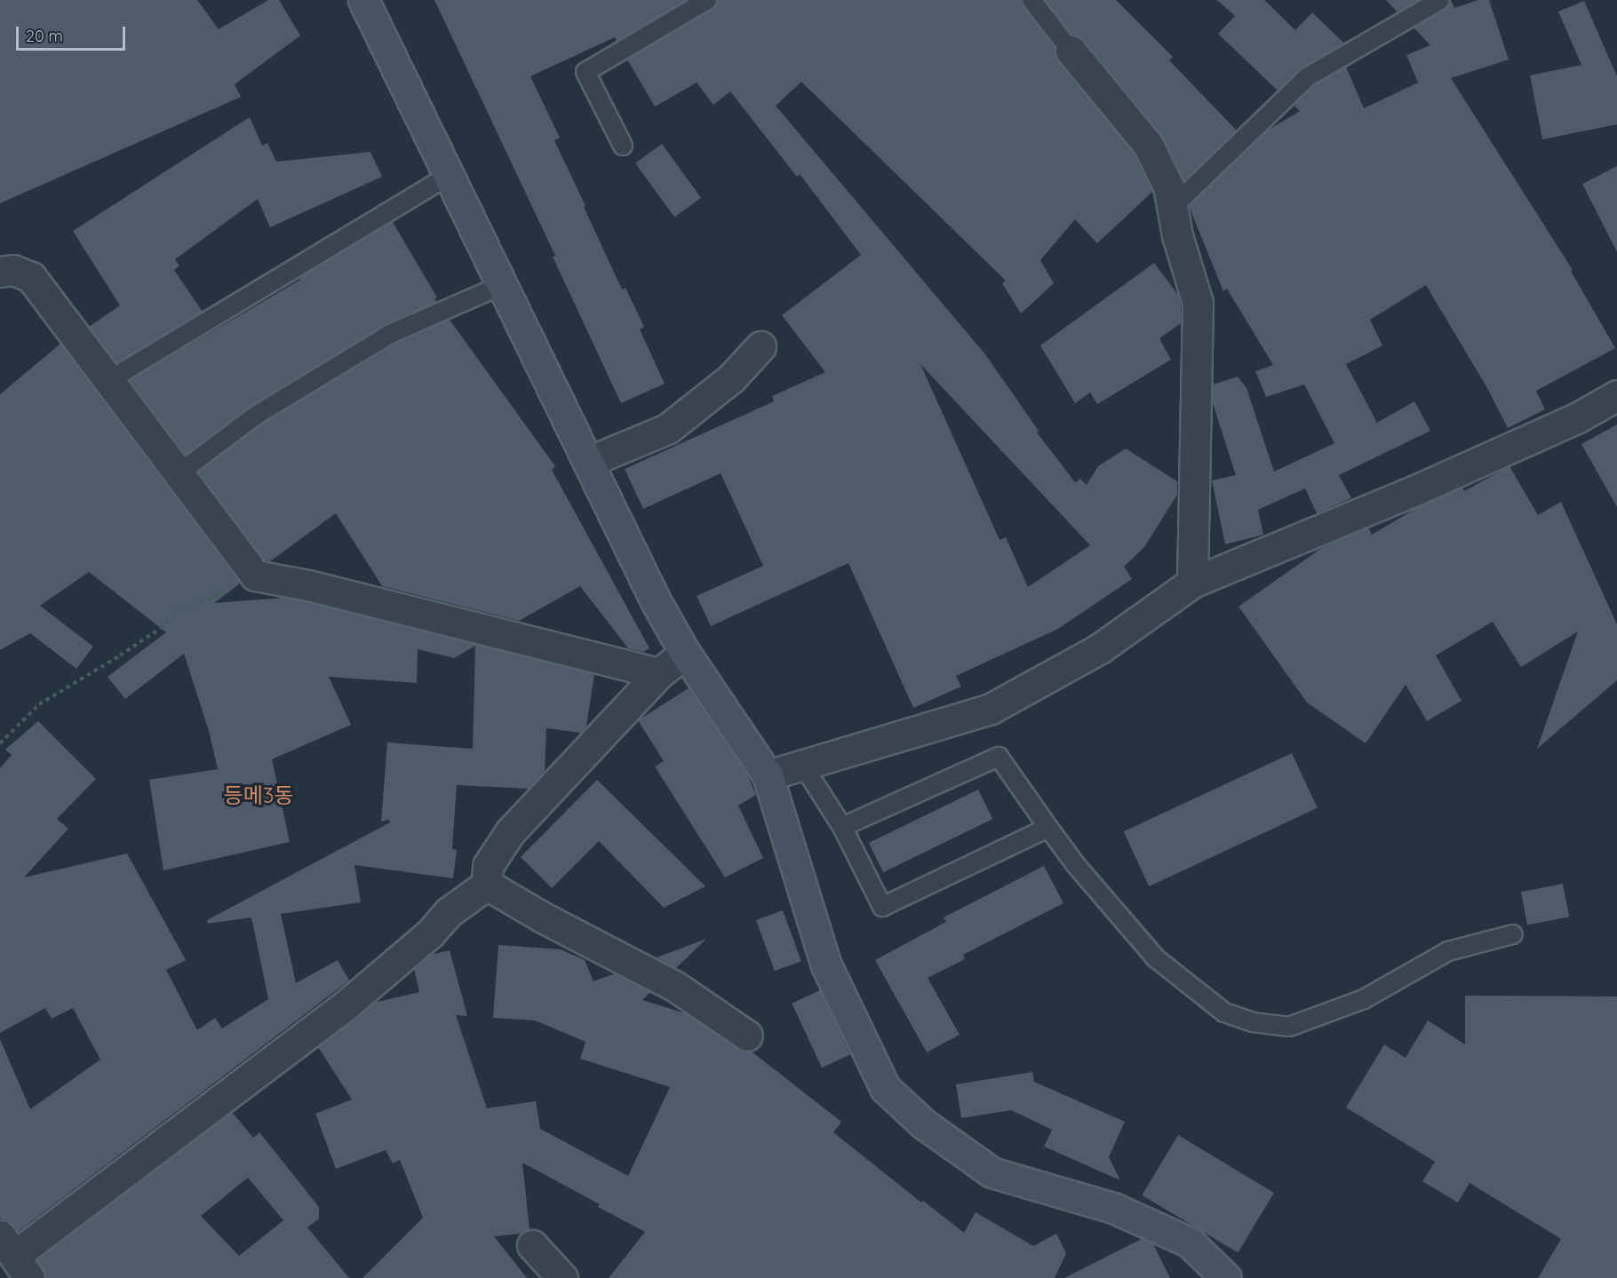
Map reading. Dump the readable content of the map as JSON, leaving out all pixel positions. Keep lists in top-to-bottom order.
{
  "districts": ["등메3동"],
  "scale_bar": "20 m"
}
